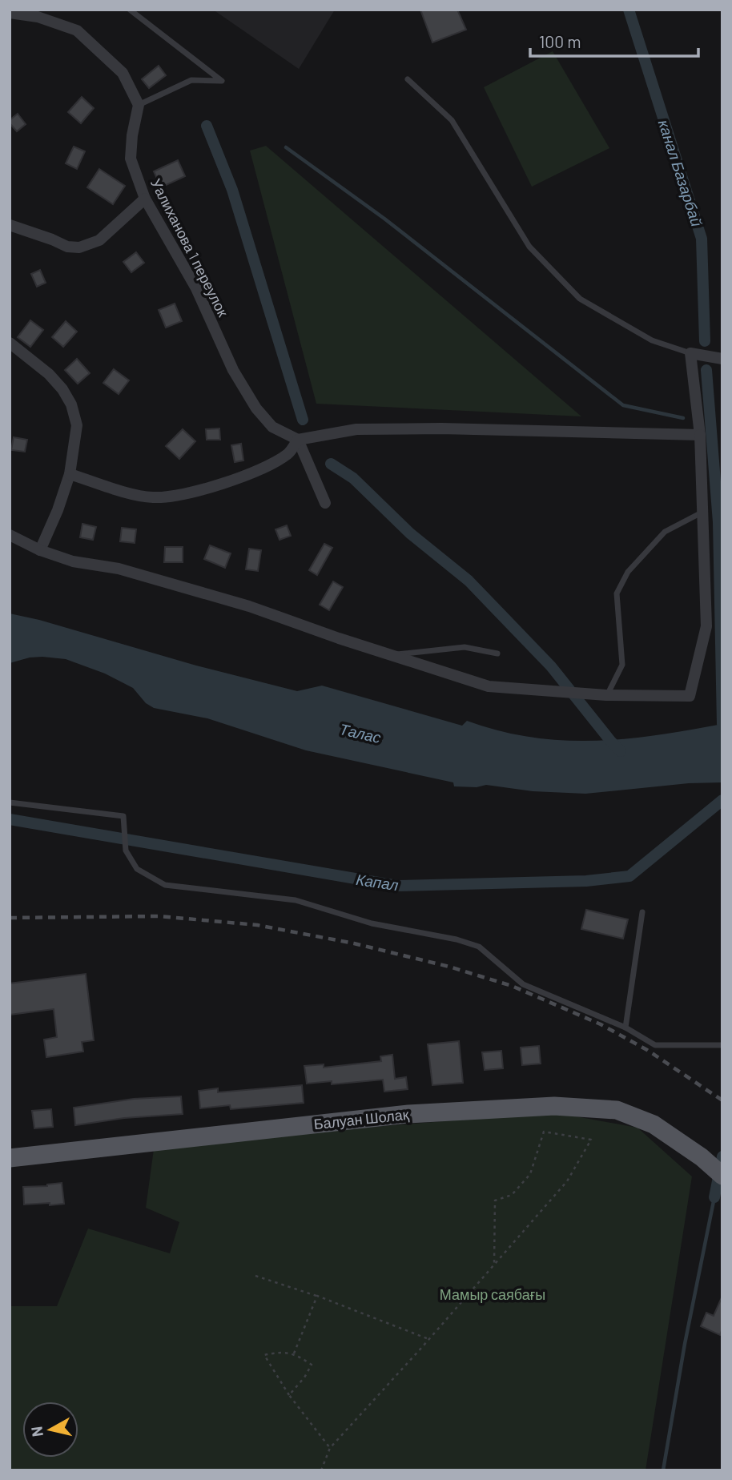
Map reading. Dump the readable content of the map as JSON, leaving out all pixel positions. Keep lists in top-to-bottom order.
{
  "streets": {
    "main road": ["Балуан Шолақ"],
    "street": ["Уалиханова 1 переулок"]
  },
  "water": ["канал Базарбай", "Талас", "Капал"],
  "parks": ["Мамыр саябағы"],
  "scale_bar": "100 m",
  "north": "left"
}
